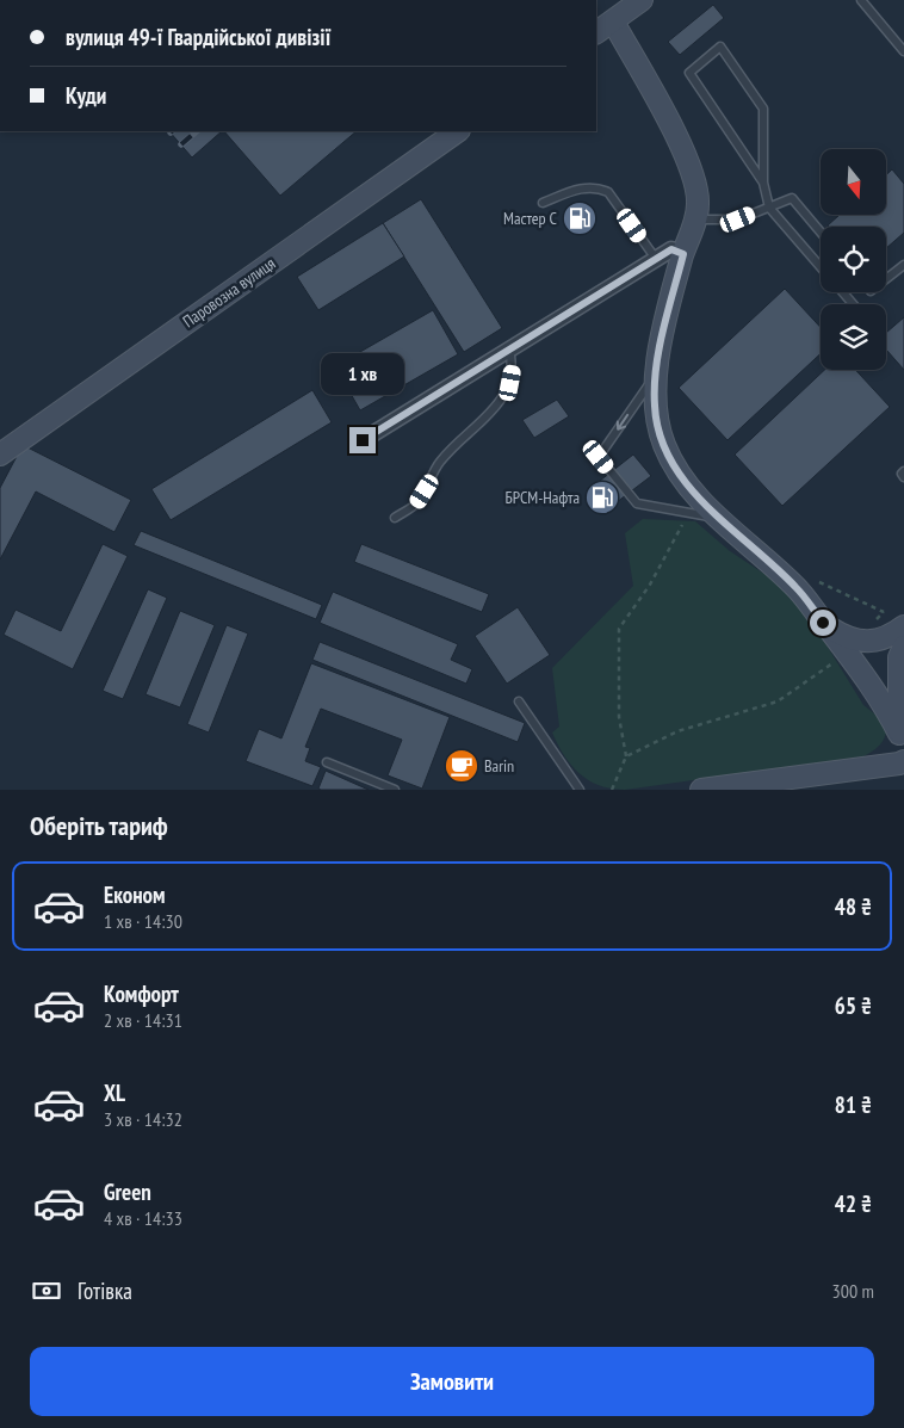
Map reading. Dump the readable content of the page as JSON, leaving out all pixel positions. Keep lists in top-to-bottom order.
{
  "streets": {
    "street": ["Паровозна вулиця"]
  },
  "places": {
    "fuel station": ["Мастер С", "БРСМ-Нафта"],
    "cafe": ["Barin"]
  },
  "north": "bottom",
  "page": {
    "banner": ["вулиця 49-ї Гвардійської дивізії", "Куди"],
    "bubble": "1 хв",
    "heading": "Оберіть тариф",
    "list": [
      {
        "name": "Економ",
        "note": "1 хв · 14:30",
        "value": "48 ₴"
      },
      {
        "name": "Комфорт",
        "note": "2 хв · 14:31",
        "value": "65 ₴"
      },
      {
        "name": "XL",
        "note": "3 хв · 14:32",
        "value": "81 ₴"
      },
      {
        "name": "Green",
        "note": "4 хв · 14:33",
        "value": "42 ₴"
      }
    ],
    "pay": ["Готівка", "300 m"],
    "buttons": "Замовити"
  }
}
